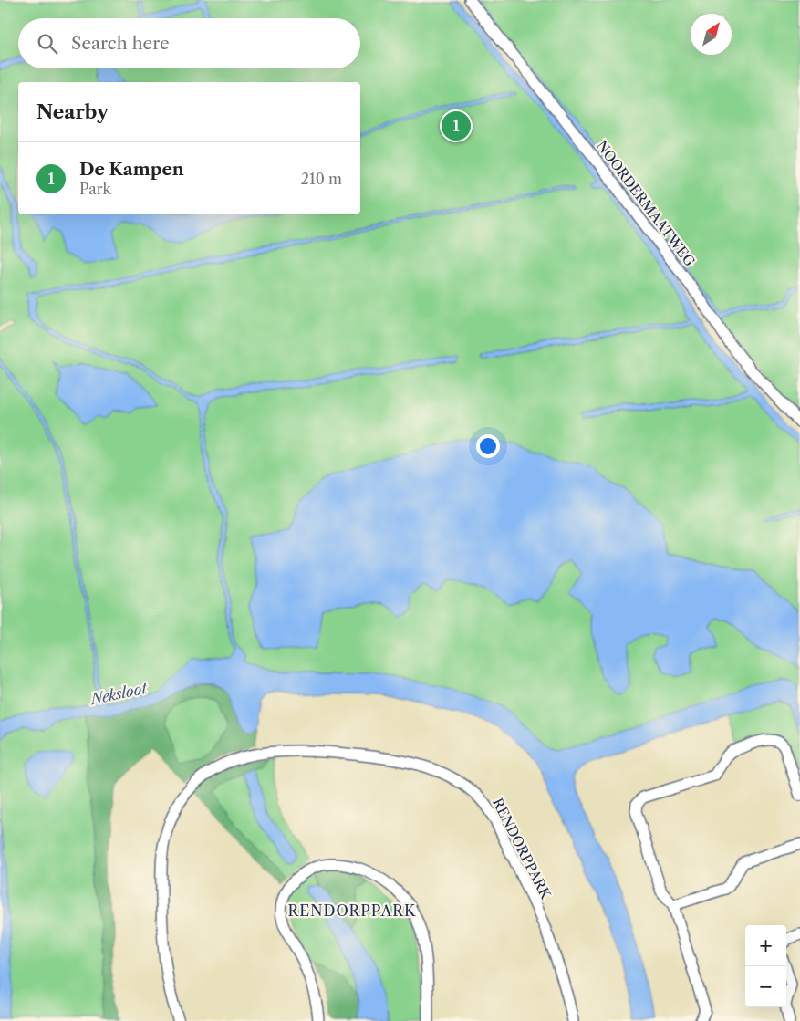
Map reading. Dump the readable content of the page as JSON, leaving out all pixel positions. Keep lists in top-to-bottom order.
{
  "streets": {
    "street": ["NOORDERMAATWEG", "RENDORPPARK"]
  },
  "districts": ["RENDORPPARK"],
  "water": ["Neksloot"],
  "north": "top right",
  "page": {
    "search": "Search here",
    "heading": "Nearby",
    "pins": "1",
    "list": [
      {
        "mark": "1",
        "name": "De Kampen",
        "note": "Park",
        "value": "210 m"
      }
    ],
    "map_buttons": ["+", "−"]
  }
}
